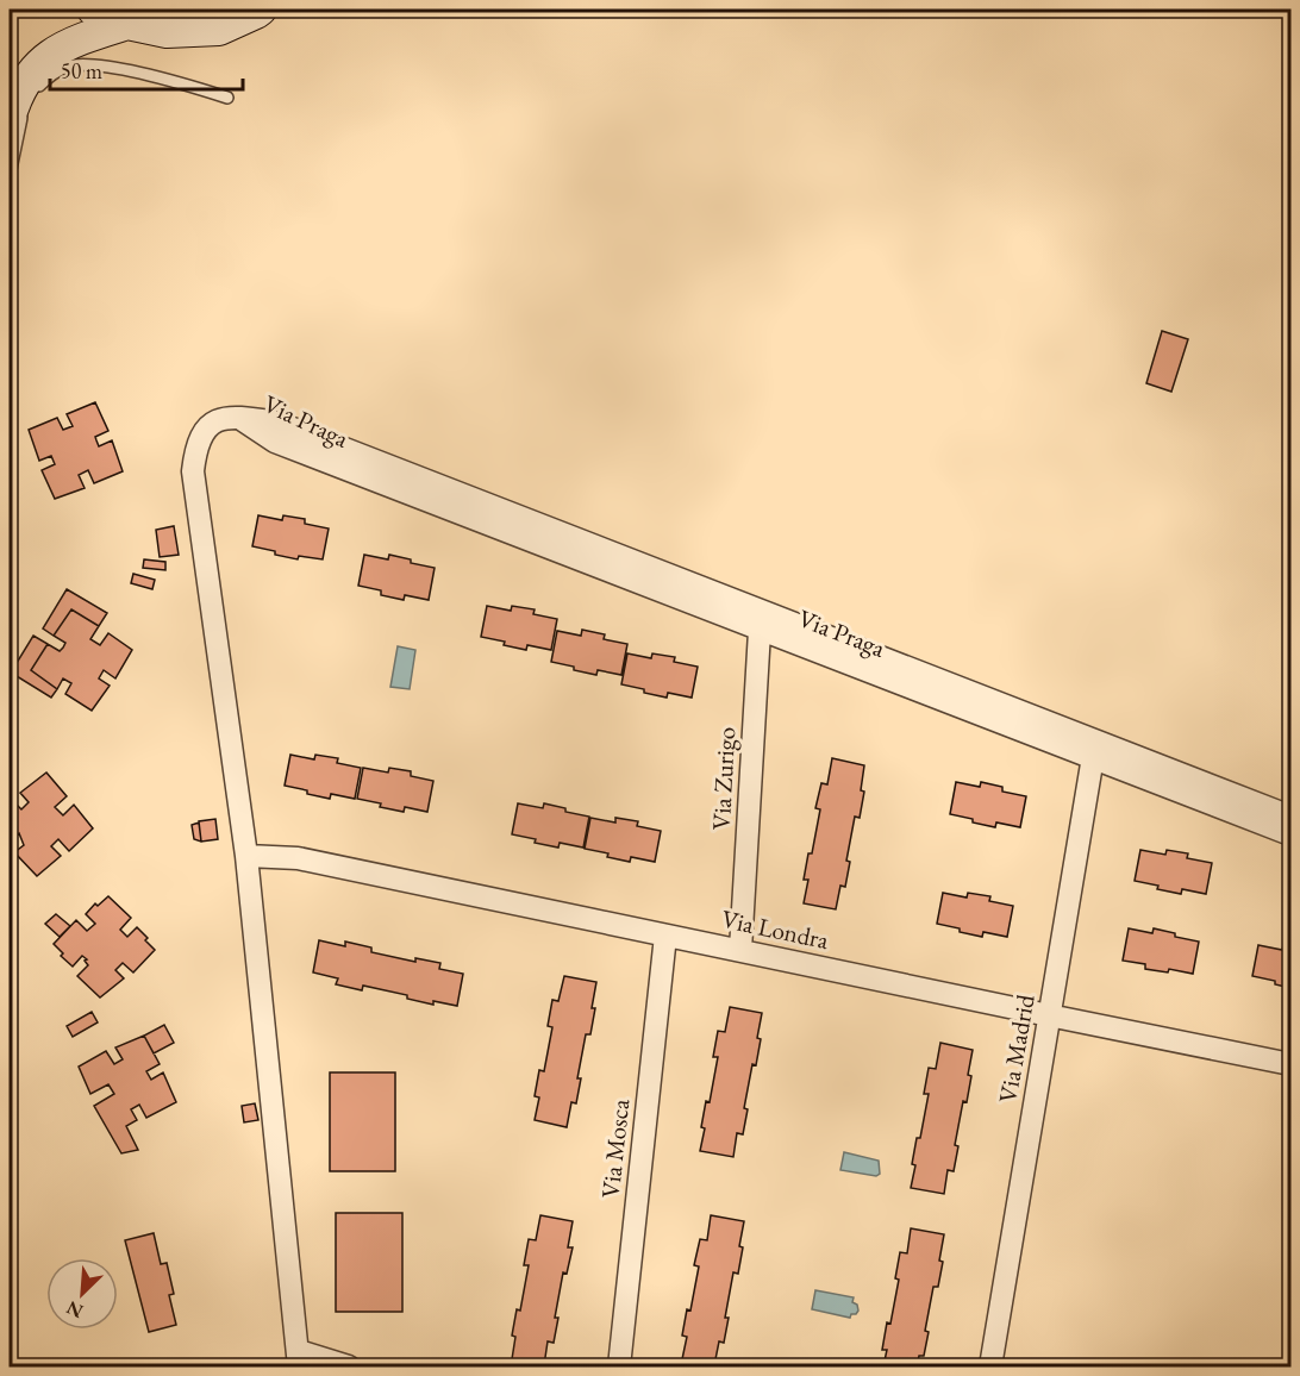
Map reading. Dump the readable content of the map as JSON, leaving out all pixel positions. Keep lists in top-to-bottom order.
{
  "streets": {
    "street": [
      "Via Praga",
      "Via Zurigo",
      "Via Londra",
      "Via Madrid",
      "Via Mosca"
    ]
  },
  "crossings": [
    ["Via Praga", "Via Zurigo"],
    ["Via Praga", "Via Londra"],
    ["Via Praga", "Via Madrid"],
    ["Via Zurigo", "Via Londra"],
    ["Via Londra", "Via Madrid"],
    ["Via Londra", "Via Mosca"]
  ],
  "scale_bar": "50 m",
  "north": "bottom left"
}
